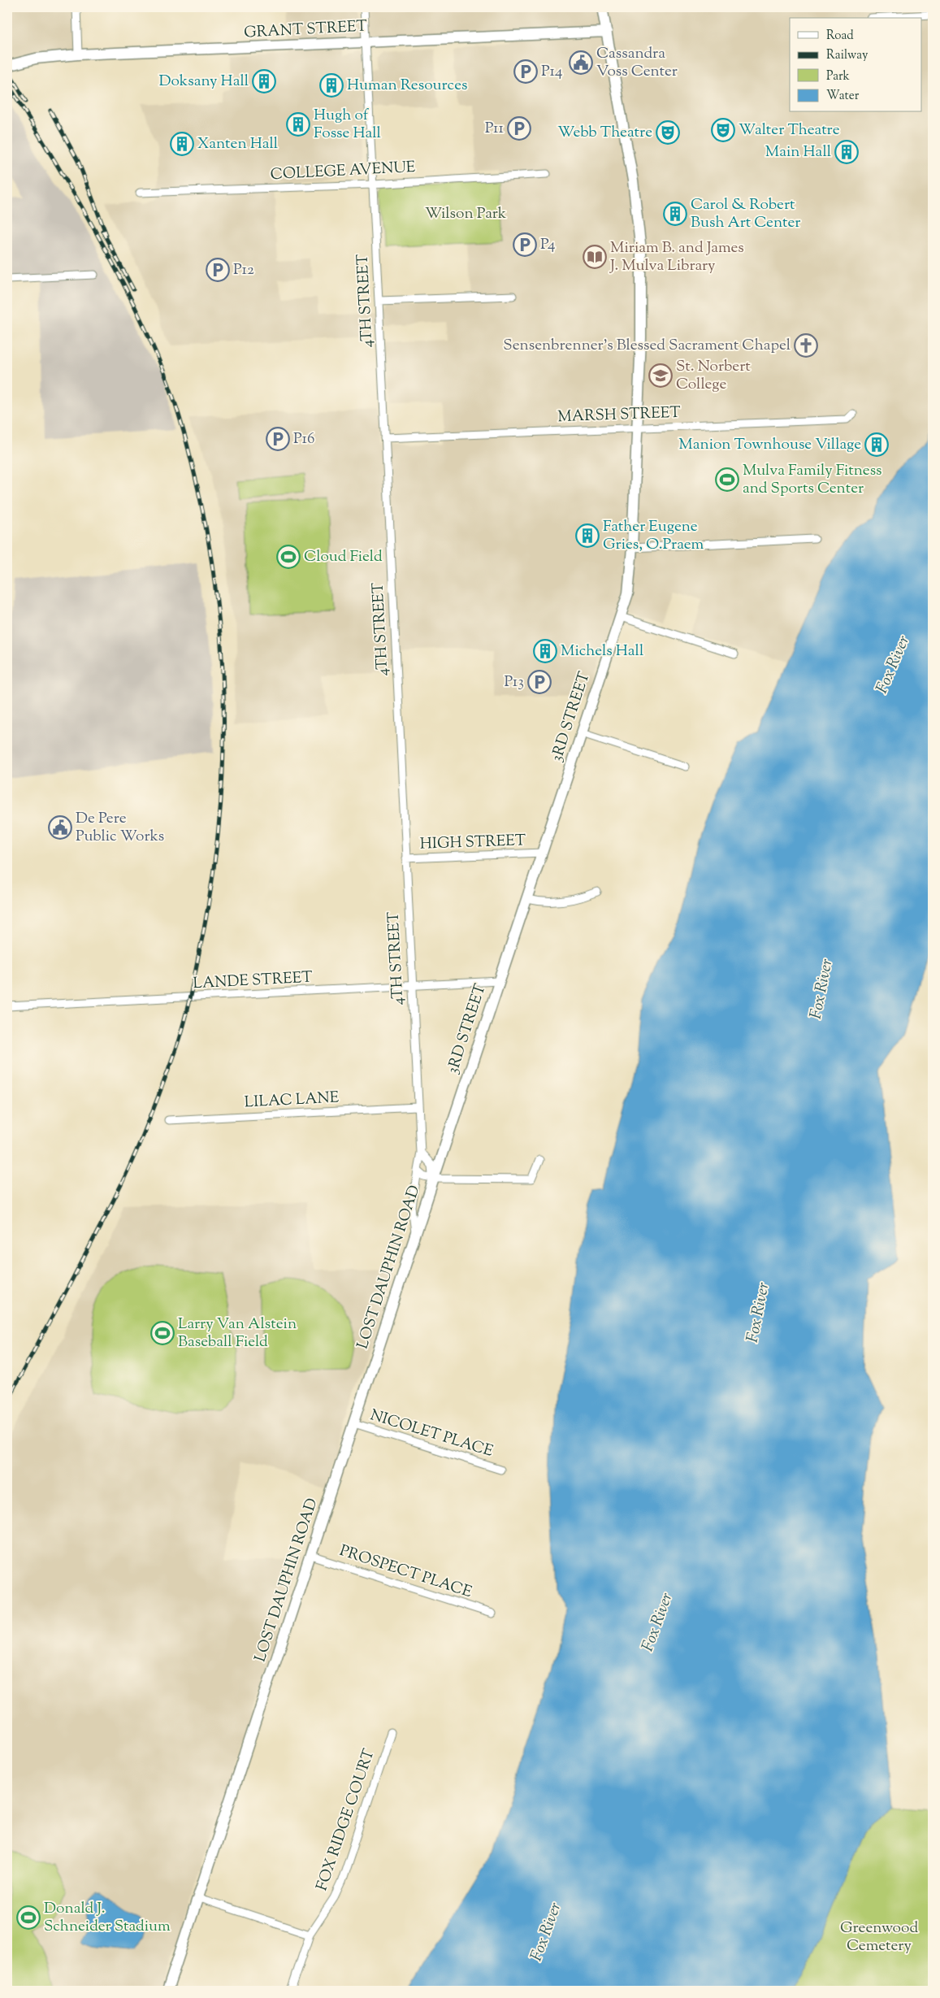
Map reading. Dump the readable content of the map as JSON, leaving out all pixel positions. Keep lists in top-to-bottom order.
{
  "streets": {
    "main road": ["GRANT STREET", "3RD STREET", "LOST DAUPHIN ROAD"],
    "street": [
      "COLLEGE AVENUE",
      "4TH STREET",
      "MARSH STREET",
      "HIGH STREET",
      "LANDE STREET",
      "LILAC LANE",
      "NICOLET PLACE",
      "PROSPECT PLACE",
      "FOX RIDGE COURT"
    ]
  },
  "crossings": [
    ["GRANT STREET", "4TH STREET"],
    ["GRANT STREET", "3RD STREET"],
    ["COLLEGE AVENUE", "4TH STREET"],
    ["4TH STREET", "MARSH STREET"],
    ["4TH STREET", "HIGH STREET"],
    ["4TH STREET", "LANDE STREET"],
    ["4TH STREET", "LILAC LANE"],
    ["4TH STREET", "LOST DAUPHIN ROAD"],
    ["MARSH STREET", "3RD STREET"],
    ["3RD STREET", "HIGH STREET"],
    ["3RD STREET", "LANDE STREET"],
    ["3RD STREET", "LOST DAUPHIN ROAD"],
    ["LOST DAUPHIN ROAD", "NICOLET PLACE"],
    ["LOST DAUPHIN ROAD", "PROSPECT PLACE"]
  ],
  "water": ["Fox River"],
  "parks": ["Wilson Park", "Greenwood Cemetery"],
  "places": {
    "public building": ["Cassandra Voss Center", "De Pere Public Works"],
    "parking": [
      "P14",
      "P11",
      "P4",
      "P12",
      "P16",
      "P13"
    ],
    "building": [
      "Doksany Hall",
      "Human Resources",
      "Hugh of Fosse Hall",
      "Xanten Hall",
      "Main Hall",
      "Carol & Robert Bush Art Center",
      "Manion Townhouse Village",
      "Father Eugene Gries, O.Praem",
      "Michels Hall"
    ],
    "theatre": ["Walter Theatre", "Webb Theatre"],
    "library": ["Miriam B. and James J. Mulva Library"],
    "church": ["Sensenbrenner's Blessed Sacrament Chapel"],
    "school or university": ["St. Norbert College"],
    "sports": [
      "Mulva Family Fitness and Sports Center",
      "Cloud Field",
      "Larry Van Alstein Baseball Field",
      "Donald J. Schneider Stadium"
    ]
  },
  "legend": [
    "Road",
    "Railway",
    "Park",
    "Water"
  ]
}
